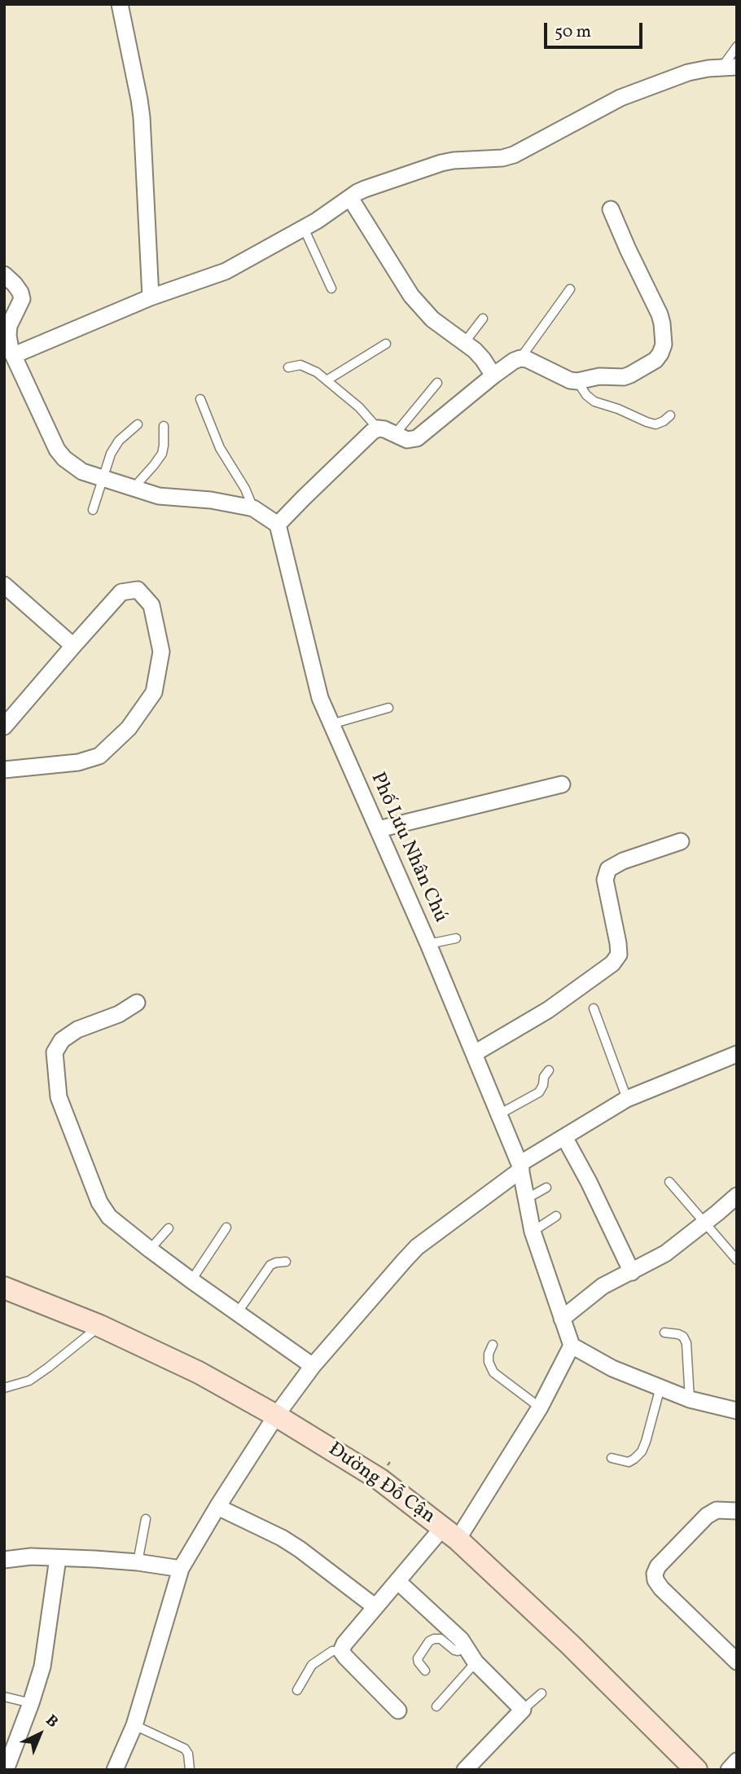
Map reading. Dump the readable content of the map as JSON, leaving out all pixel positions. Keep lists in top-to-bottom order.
{
  "streets": {
    "main road": ["Đường Đỗ Cận"],
    "street": ["Phố Lưu Nhân Chú"]
  },
  "scale_bar": "50 m",
  "north": "top right"
}
